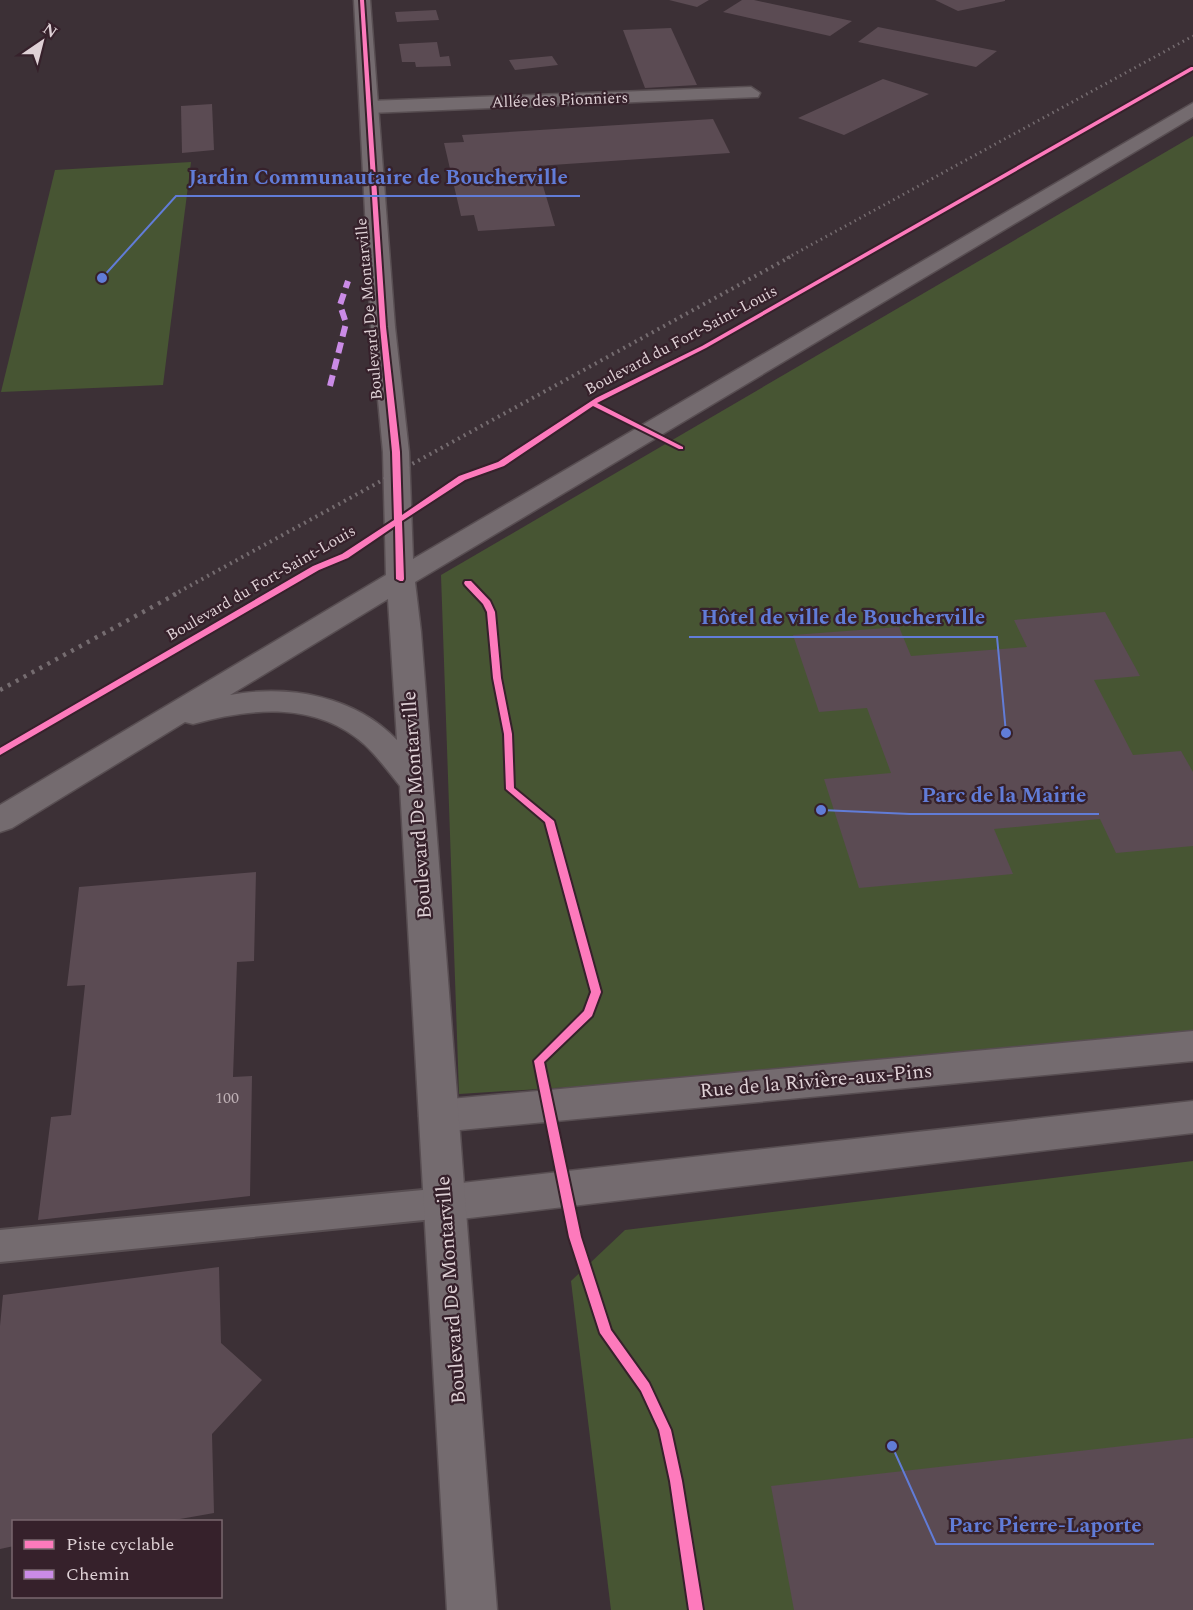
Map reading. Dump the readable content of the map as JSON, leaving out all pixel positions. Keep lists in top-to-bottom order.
{
  "streets": {
    "street": ["Allée des Pionniers", "Boulevard De Montarville", "Rue de la Rivière-aux-Pins"],
    "cycle path": ["Boulevard du Fort-Saint-Louis"]
  },
  "crossings": [
    ["Allée des Pionniers", "Boulevard De Montarville"],
    ["Boulevard De Montarville", "Rue de la Rivière-aux-Pins"]
  ],
  "places": [
    "Jardin Communautaire de Boucherville",
    "Hôtel de ville de Boucherville",
    "Parc de la Mairie",
    "Parc Pierre-Laporte"
  ],
  "house_numbers": ["100"],
  "legend": ["Piste cyclable", "Chemin"],
  "north": "top right"
}
